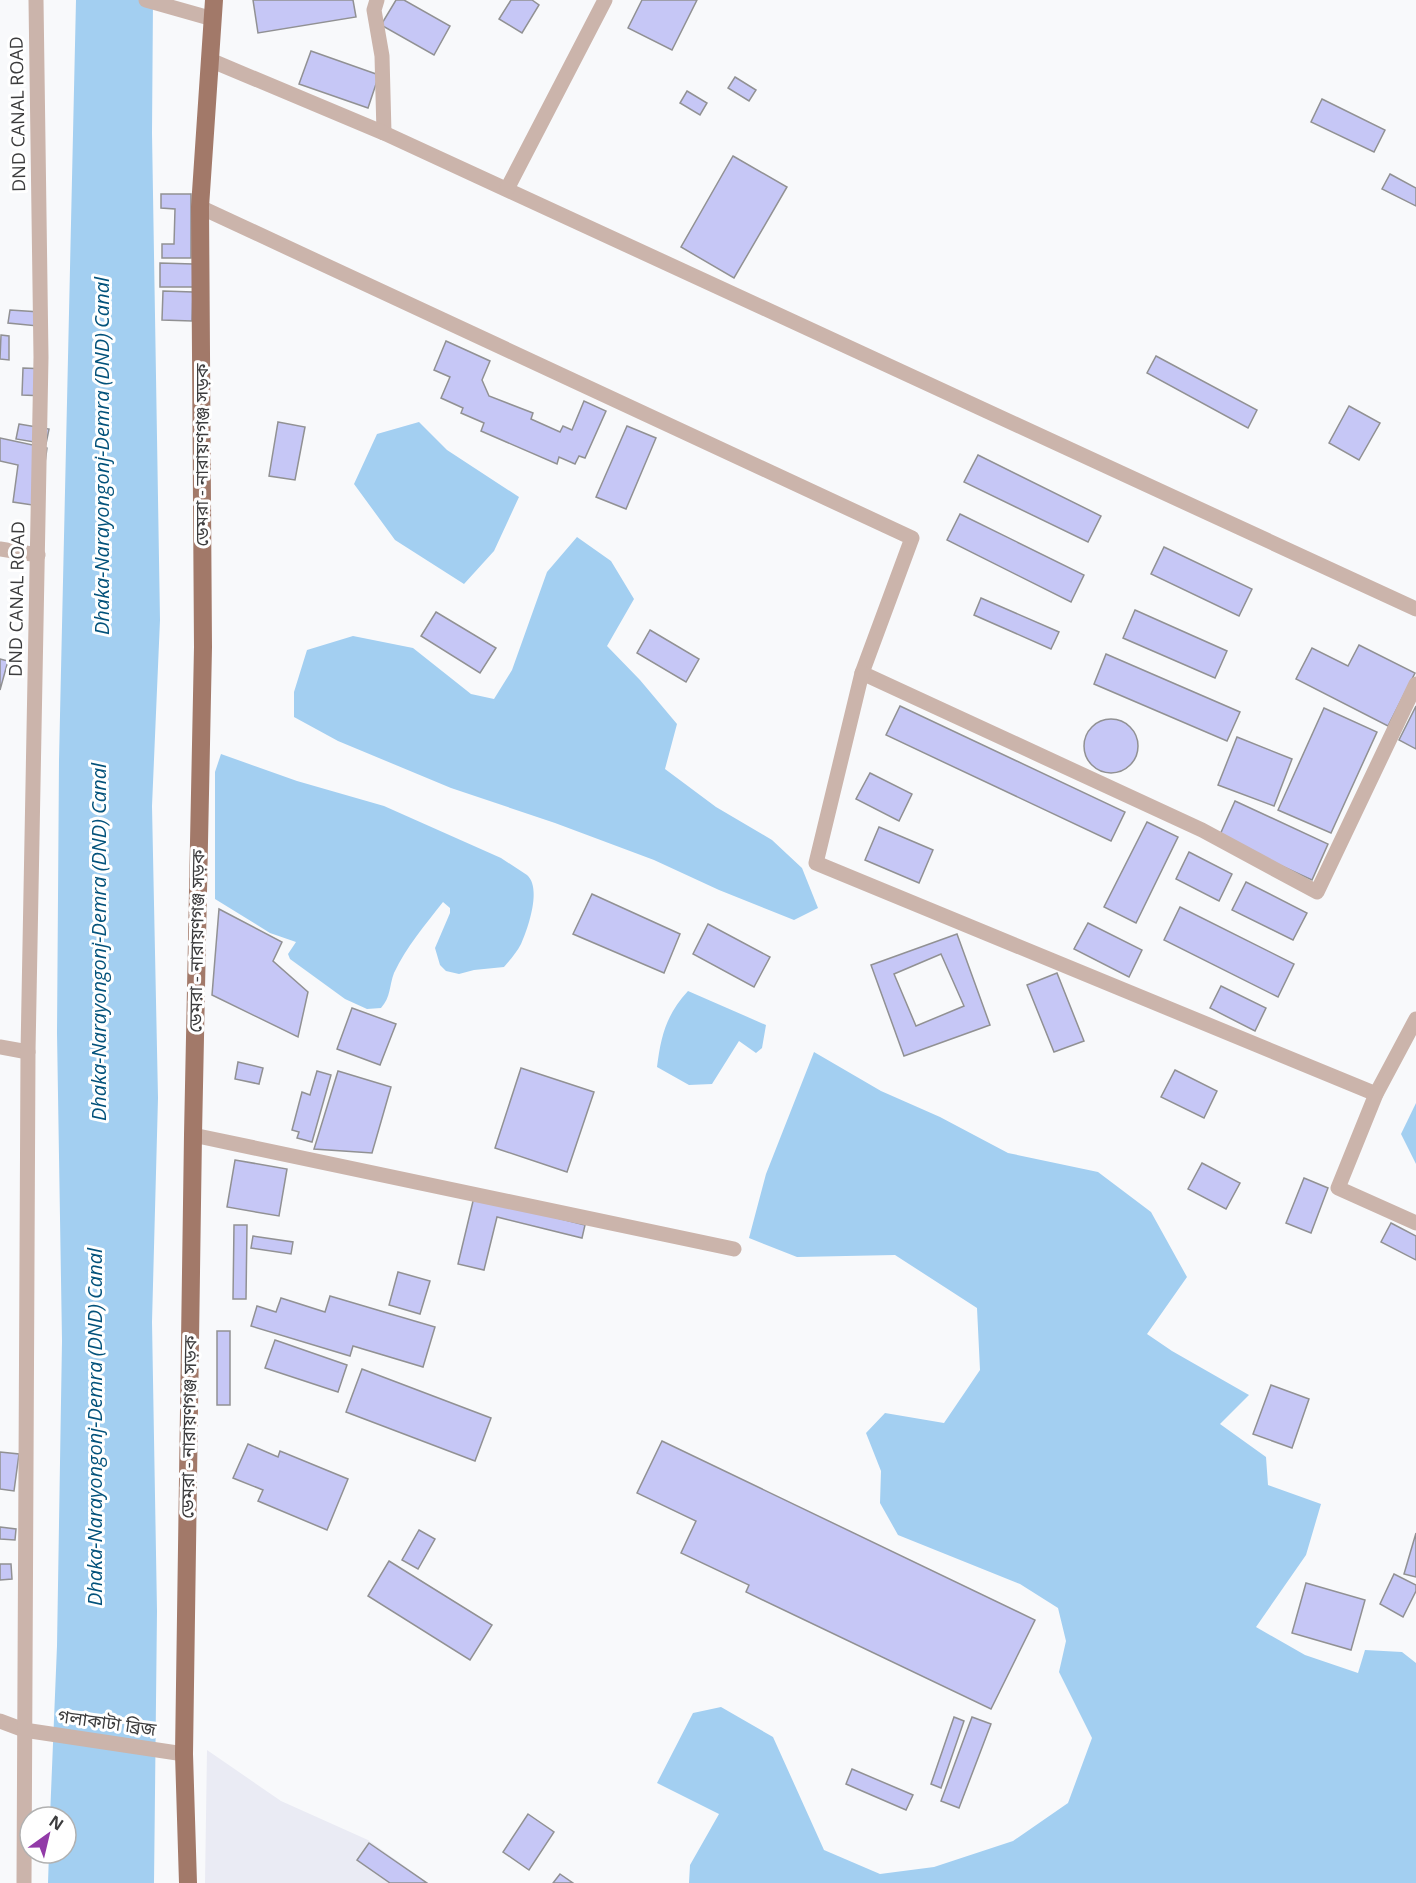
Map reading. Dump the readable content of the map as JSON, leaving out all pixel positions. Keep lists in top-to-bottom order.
{
  "streets": {
    "main road": ["ডেমরা - নারায়ণগঞ্জ সড়ক"],
    "street": ["DND CANAL ROAD", "গলাকাটা ব্রিজ"]
  },
  "crossings": [
    ["DND CANAL ROAD", "গলাকাটা ব্রিজ"],
    ["ডেমরা - নারায়ণগঞ্জ সড়ক", "গলাকাটা ব্রিজ"]
  ],
  "water": ["Dhaka-Narayongonj-Demra (DND) Canal"],
  "north": "top right"
}
